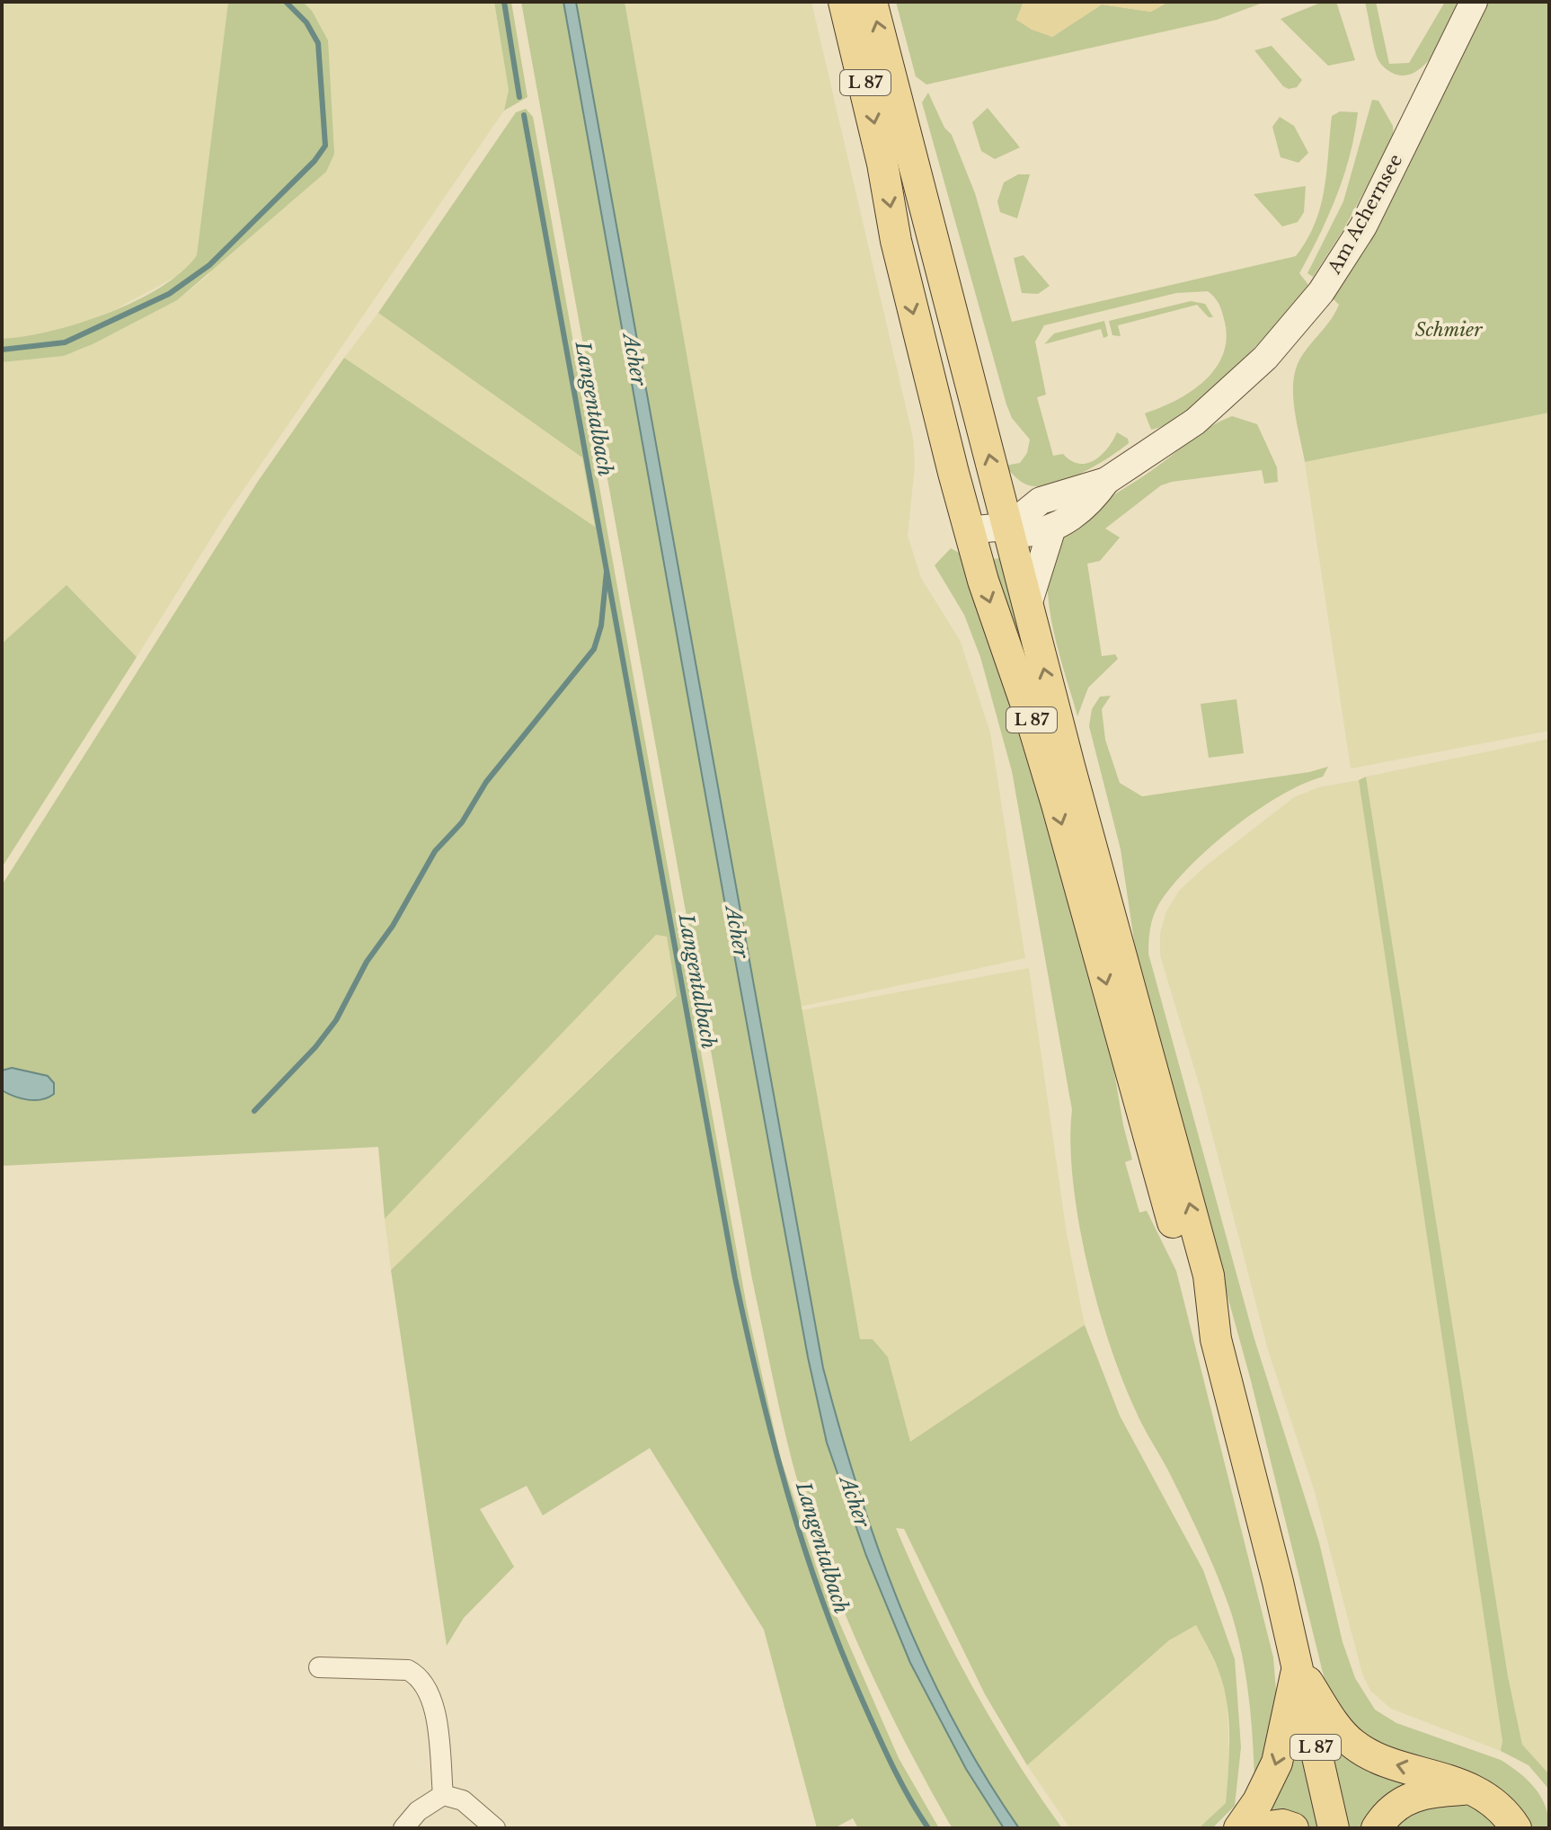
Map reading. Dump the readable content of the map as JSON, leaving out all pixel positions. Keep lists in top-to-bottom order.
{
  "streets": {
    "main road": ["L 87"],
    "street": ["Am Achernsee"]
  },
  "water": ["Acher", "Langentalbach"],
  "parks": ["Schmier"]
}
